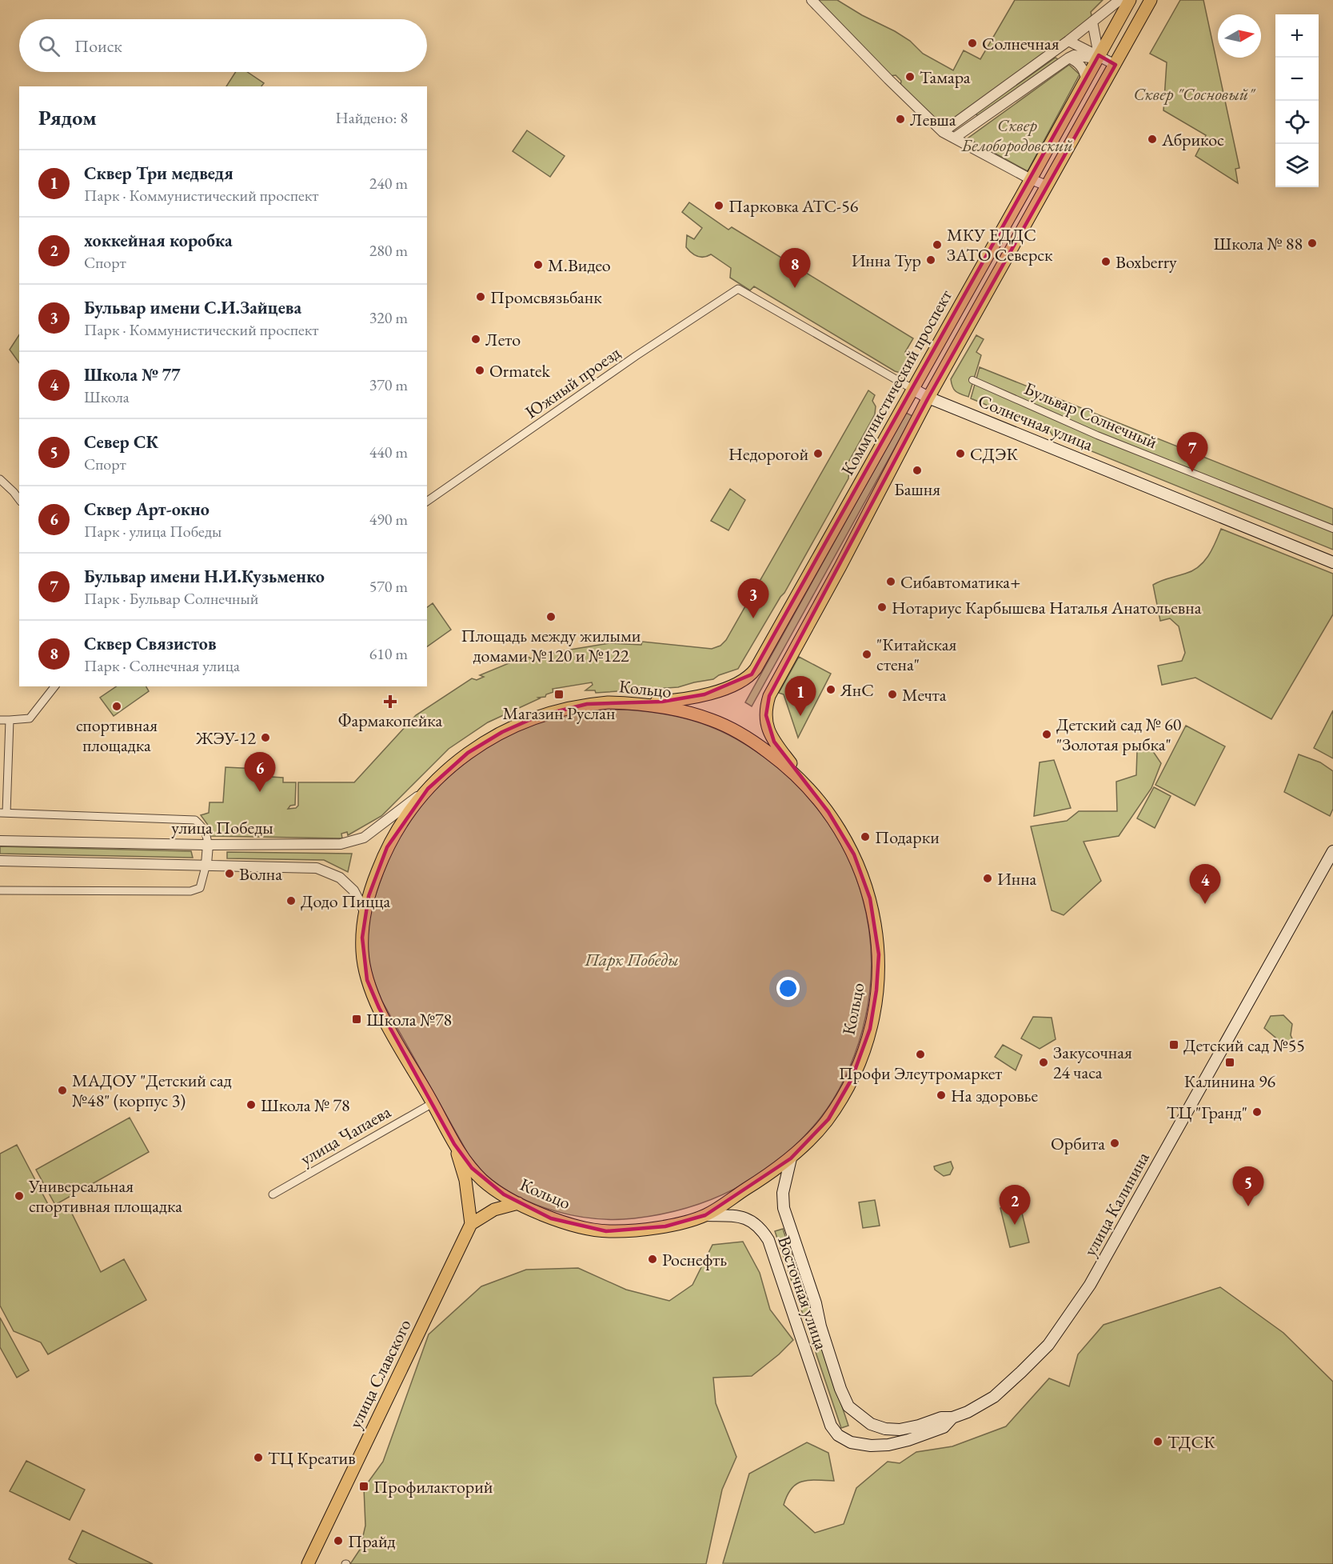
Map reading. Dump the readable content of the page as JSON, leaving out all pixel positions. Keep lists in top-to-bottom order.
{
  "streets": {
    "main road": [
      "Коммунистический проспект",
      "Солнечная улица",
      "Кольцо",
      "улица Калинина",
      "Восточная улица",
      "улица Славского"
    ],
    "street": [
      "Южный проезд",
      "Бульвар Солнечный",
      "улица Победы",
      "улица Чапаева"
    ]
  },
  "crossings": [
    ["Южный проезд", "Солнечная улица"],
    ["Коммунистический проспект", "Солнечная улица"],
    ["Коммунистический проспект", "Кольцо"],
    ["Кольцо", "улица Победы"],
    ["Кольцо", "улица Чапаева"],
    ["Кольцо", "Восточная улица"],
    ["улица Калинина", "Восточная улица"]
  ],
  "parks": ["Сквер \"Сосновый\"", "Сквер Белобородовский", "Парк Победы"],
  "places": {
    "other": [
      "Солнечная",
      "Тамара",
      "Левша",
      "Абрикос",
      "Парковка АТС-56",
      "Школа № 88",
      "МКУ ЕДДС ЗАТО Северск",
      "Инна Тур",
      "Boxberry",
      "М.Видео",
      "Промсвязьбанк",
      "Лето",
      "Ormatek",
      "Недорогой",
      "СДЭК",
      "Башня",
      "Сибавтоматика+",
      "Нотариус Карбышева Наталья Анатольевна",
      "Площадь между жилыми домами №120 и №122",
      "\"Китайская стена\"",
      "ЯнС",
      "Мечта",
      "спортивная площадка",
      "Детский сад № 60 \"Золотая рыбка\"",
      "ЖЭУ-12",
      "Подарки",
      "Волна",
      "Инна",
      "Додо Пицца",
      "Профи Элеутромаркет",
      "Закусочная 24 часа",
      "МАДОУ \"Детский сад №48\" (корпус 3)",
      "На здоровье",
      "Школа № 78",
      "ТЦ \"Гранд\"",
      "Орбита",
      "Универсальная спортивная площадка",
      "Роснефть",
      "ТДСК",
      "ТЦ Креатив",
      "Прайд"
    ],
    "transit": [
      "Магазин Руслан",
      "Школа №78",
      "Детский сад №55",
      "Калинина 96",
      "Профилакторий"
    ],
    "health": ["Фармакопейка"]
  },
  "north": "right",
  "page": {
    "map_buttons": ["+", "−"],
    "search": "Поиск",
    "heading": ["Рядом", "Найдено: 8"],
    "list": [
      {
        "mark": "1",
        "name": "Сквер Три медведя",
        "note": "Парк · Коммунистический проспект",
        "value": "240 m"
      },
      {
        "mark": "2",
        "name": "хоккейная коробка",
        "note": "Спорт",
        "value": "280 m"
      },
      {
        "mark": "3",
        "name": "Бульвар имени С.И.Зайцева",
        "note": "Парк · Коммунистический проспект",
        "value": "320 m"
      },
      {
        "mark": "4",
        "name": "Школа № 77",
        "note": "Школа",
        "value": "370 m"
      },
      {
        "mark": "5",
        "name": "Север СК",
        "note": "Спорт",
        "value": "440 m"
      },
      {
        "mark": "6",
        "name": "Сквер Арт-окно",
        "note": "Парк · улица Победы",
        "value": "490 m"
      },
      {
        "mark": "7",
        "name": "Бульвар имени Н.И.Кузьменко",
        "note": "Парк · Бульвар Солнечный",
        "value": "570 m"
      },
      {
        "mark": "8",
        "name": "Сквер Связистов",
        "note": "Парк · Солнечная улица",
        "value": "610 m"
      }
    ],
    "pins": [
      "8",
      "7",
      "3",
      "1",
      "6",
      "4",
      "5",
      "2"
    ]
  }
}
